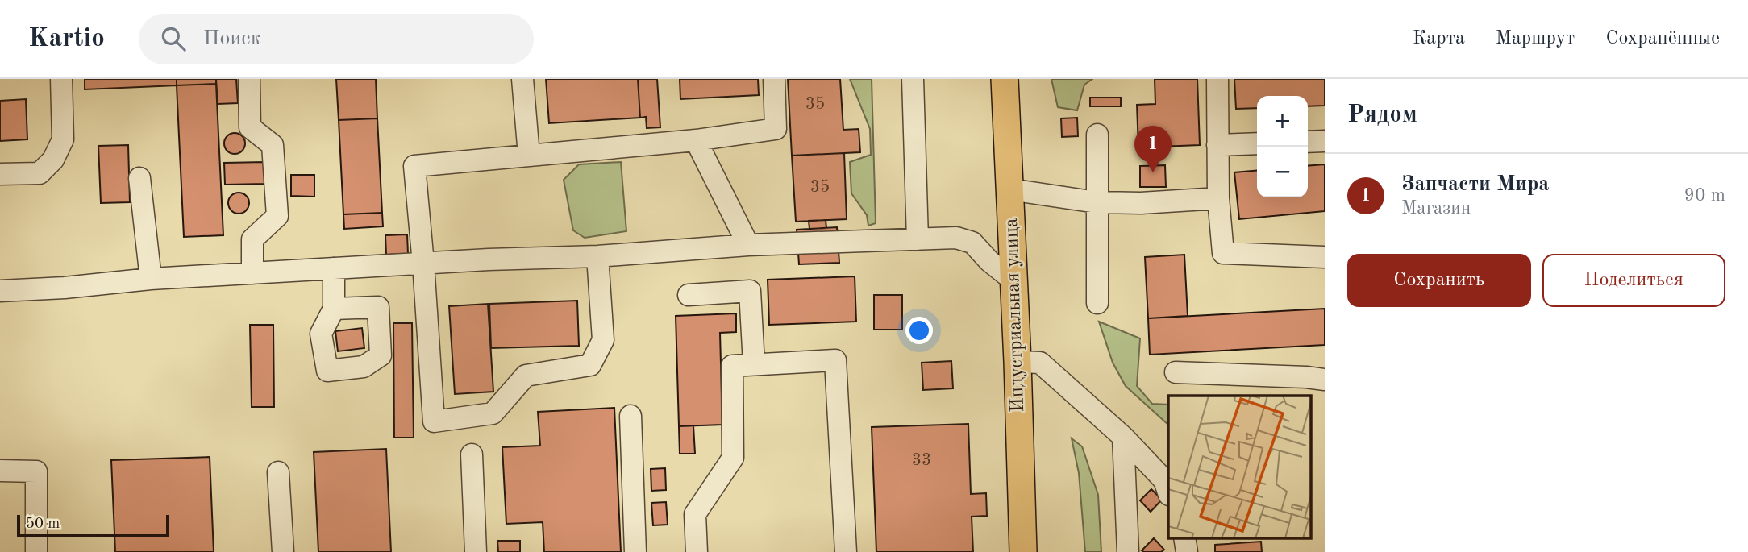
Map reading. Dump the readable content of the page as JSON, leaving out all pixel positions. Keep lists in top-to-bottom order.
{
  "streets": {
    "main road": ["Индустриальная улица"]
  },
  "house_numbers": ["35", "35", "33"],
  "scale_bar": "50 m",
  "page": {
    "header": "Kartio",
    "search": "Поиск",
    "nav": ["Карта", "Маршрут", "Сохранённые"],
    "heading": "Рядом",
    "map_buttons": ["+", "−"],
    "pins": "1",
    "list": [
      {
        "mark": "1",
        "name": "Запчасти Мира",
        "note": "Магазин",
        "value": "90 m"
      }
    ],
    "buttons": ["Сохранить", "Поделиться"],
    "scale": "50 m"
  }
}
